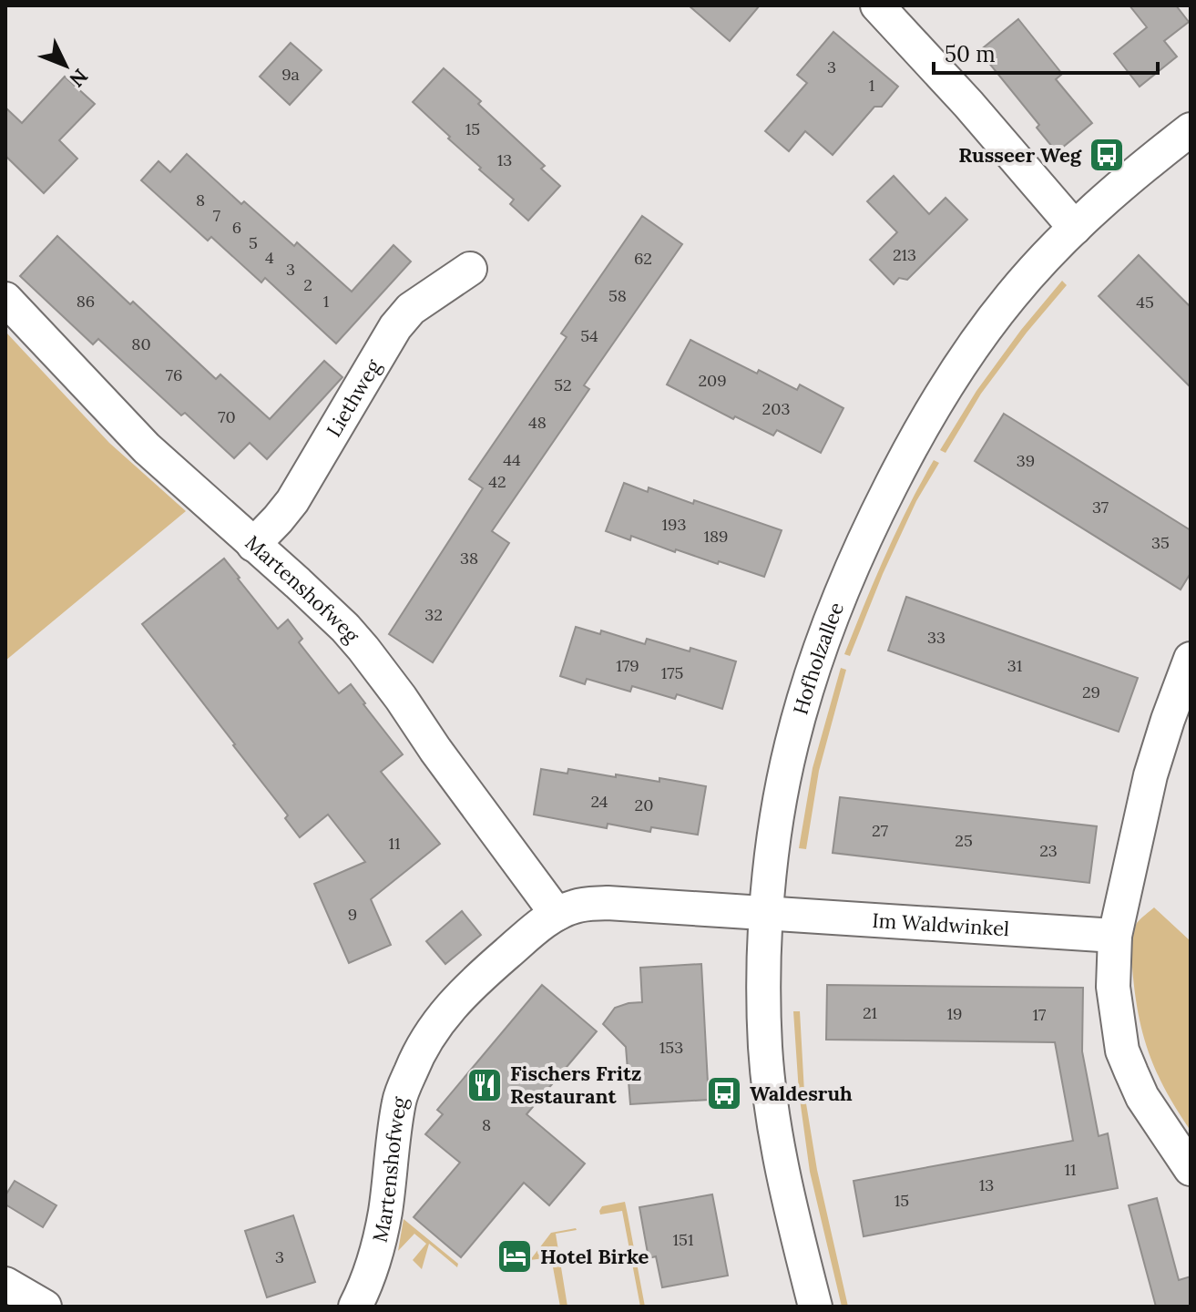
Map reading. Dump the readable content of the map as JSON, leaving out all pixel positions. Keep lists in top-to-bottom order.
{
  "streets": {
    "street": [
      "Liethweg",
      "Martenshofweg",
      "Hofholzallee",
      "Im Waldwinkel"
    ]
  },
  "crossings": [
    ["Liethweg", "Martenshofweg"],
    ["Martenshofweg", "Hofholzallee"],
    ["Martenshofweg", "Im Waldwinkel"],
    ["Hofholzallee", "Im Waldwinkel"]
  ],
  "places": {
    "bus stop": ["Russeer Weg", "Waldesruh"],
    "restaurant": ["Fischers Fritz Restaurant"],
    "hotel": ["Hotel Birke"]
  },
  "house_numbers": [
    "3",
    "9a",
    "1",
    "15",
    "13",
    "8",
    "7",
    "6",
    "5",
    "213",
    "4",
    "62",
    "3",
    "2",
    "58",
    "86",
    "1",
    "45",
    "54",
    "80",
    "76",
    "209",
    "52",
    "203",
    "70",
    "48",
    "44",
    "39",
    "42",
    "37",
    "193",
    "189",
    "35",
    "38",
    "32",
    "33",
    "179",
    "31",
    "175",
    "29",
    "24",
    "20",
    "27",
    "25",
    "11",
    "23",
    "9",
    "21",
    "19",
    "17",
    "153",
    "8",
    "11",
    "13",
    "15",
    "151",
    "3"
  ],
  "scale_bar": "50 m",
  "north": "bottom right"
}
